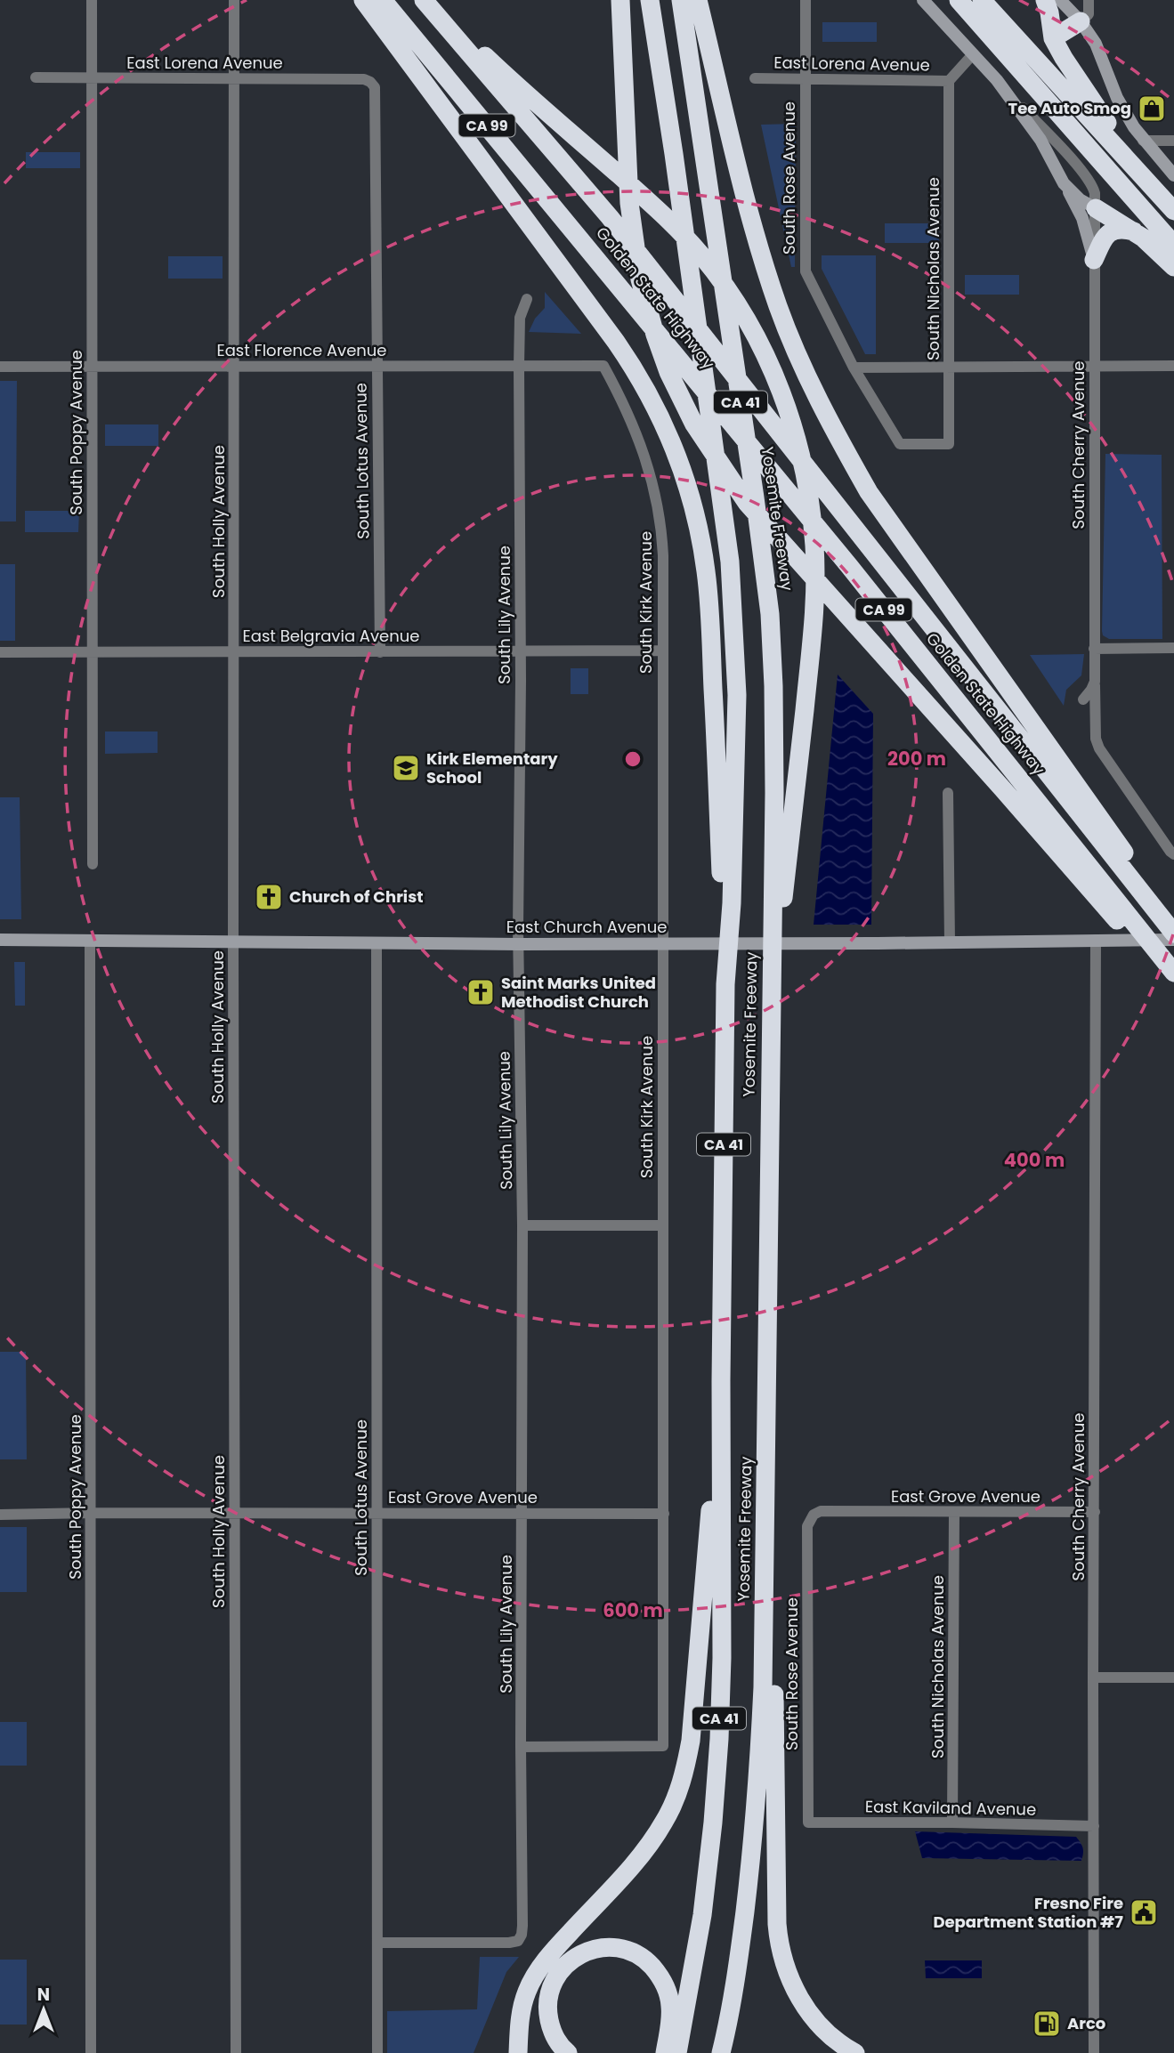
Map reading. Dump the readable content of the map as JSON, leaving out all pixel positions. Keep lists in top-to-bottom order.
{
  "streets": {
    "highway": [
      "CA 99",
      "Golden State Highway",
      "CA 41",
      "Yosemite Freeway"
    ],
    "street": [
      "East Lorena Avenue",
      "South Rose Avenue",
      "South Nicholas Avenue",
      "East Florence Avenue",
      "South Poppy Avenue",
      "South Cherry Avenue",
      "South Lotus Avenue",
      "South Holly Avenue",
      "South Kirk Avenue",
      "South Lily Avenue",
      "East Belgravia Avenue",
      "East Church Avenue",
      "East Grove Avenue",
      "East Kaviland Avenue"
    ]
  },
  "crossings": [
    ["East Lorena Avenue", "South Rose Avenue"],
    ["East Lorena Avenue", "South Nicholas Avenue"],
    ["East Lorena Avenue", "South Poppy Avenue"],
    ["East Lorena Avenue", "South Lotus Avenue"],
    ["East Lorena Avenue", "South Holly Avenue"],
    ["South Rose Avenue", "South Nicholas Avenue"],
    ["South Rose Avenue", "East Grove Avenue"],
    ["South Rose Avenue", "East Kaviland Avenue"],
    ["South Nicholas Avenue", "East Grove Avenue"],
    ["South Nicholas Avenue", "East Kaviland Avenue"],
    ["East Florence Avenue", "South Poppy Avenue"],
    ["East Florence Avenue", "South Lotus Avenue"],
    ["East Florence Avenue", "South Holly Avenue"],
    ["East Florence Avenue", "South Kirk Avenue"],
    ["East Florence Avenue", "South Lily Avenue"],
    ["CA 41", "Yosemite Freeway"],
    ["South Poppy Avenue", "East Belgravia Avenue"],
    ["South Poppy Avenue", "East Church Avenue"],
    ["South Poppy Avenue", "East Grove Avenue"],
    ["South Cherry Avenue", "East Church Avenue"],
    ["South Cherry Avenue", "East Grove Avenue"],
    ["South Cherry Avenue", "East Kaviland Avenue"],
    ["South Lotus Avenue", "South Lily Avenue"],
    ["South Lotus Avenue", "East Belgravia Avenue"],
    ["South Lotus Avenue", "East Church Avenue"],
    ["South Lotus Avenue", "East Grove Avenue"],
    ["South Holly Avenue", "East Belgravia Avenue"],
    ["South Holly Avenue", "East Church Avenue"],
    ["South Holly Avenue", "East Grove Avenue"],
    ["South Kirk Avenue", "South Lily Avenue"],
    ["South Kirk Avenue", "East Belgravia Avenue"],
    ["South Kirk Avenue", "East Church Avenue"],
    ["South Kirk Avenue", "East Grove Avenue"],
    ["South Lily Avenue", "East Belgravia Avenue"],
    ["South Lily Avenue", "East Church Avenue"],
    ["South Lily Avenue", "East Grove Avenue"]
  ],
  "places": {
    "shop": ["Tee Auto Smog"],
    "school or university": ["Kirk Elementary School"],
    "church": ["Church of Christ", "Saint Marks United Methodist Church"],
    "public building": ["Fresno Fire Department Station #7"],
    "fuel station": ["Arco"]
  },
  "north": "top",
  "rings": ["200 m", "400 m", "600 m"]
}
